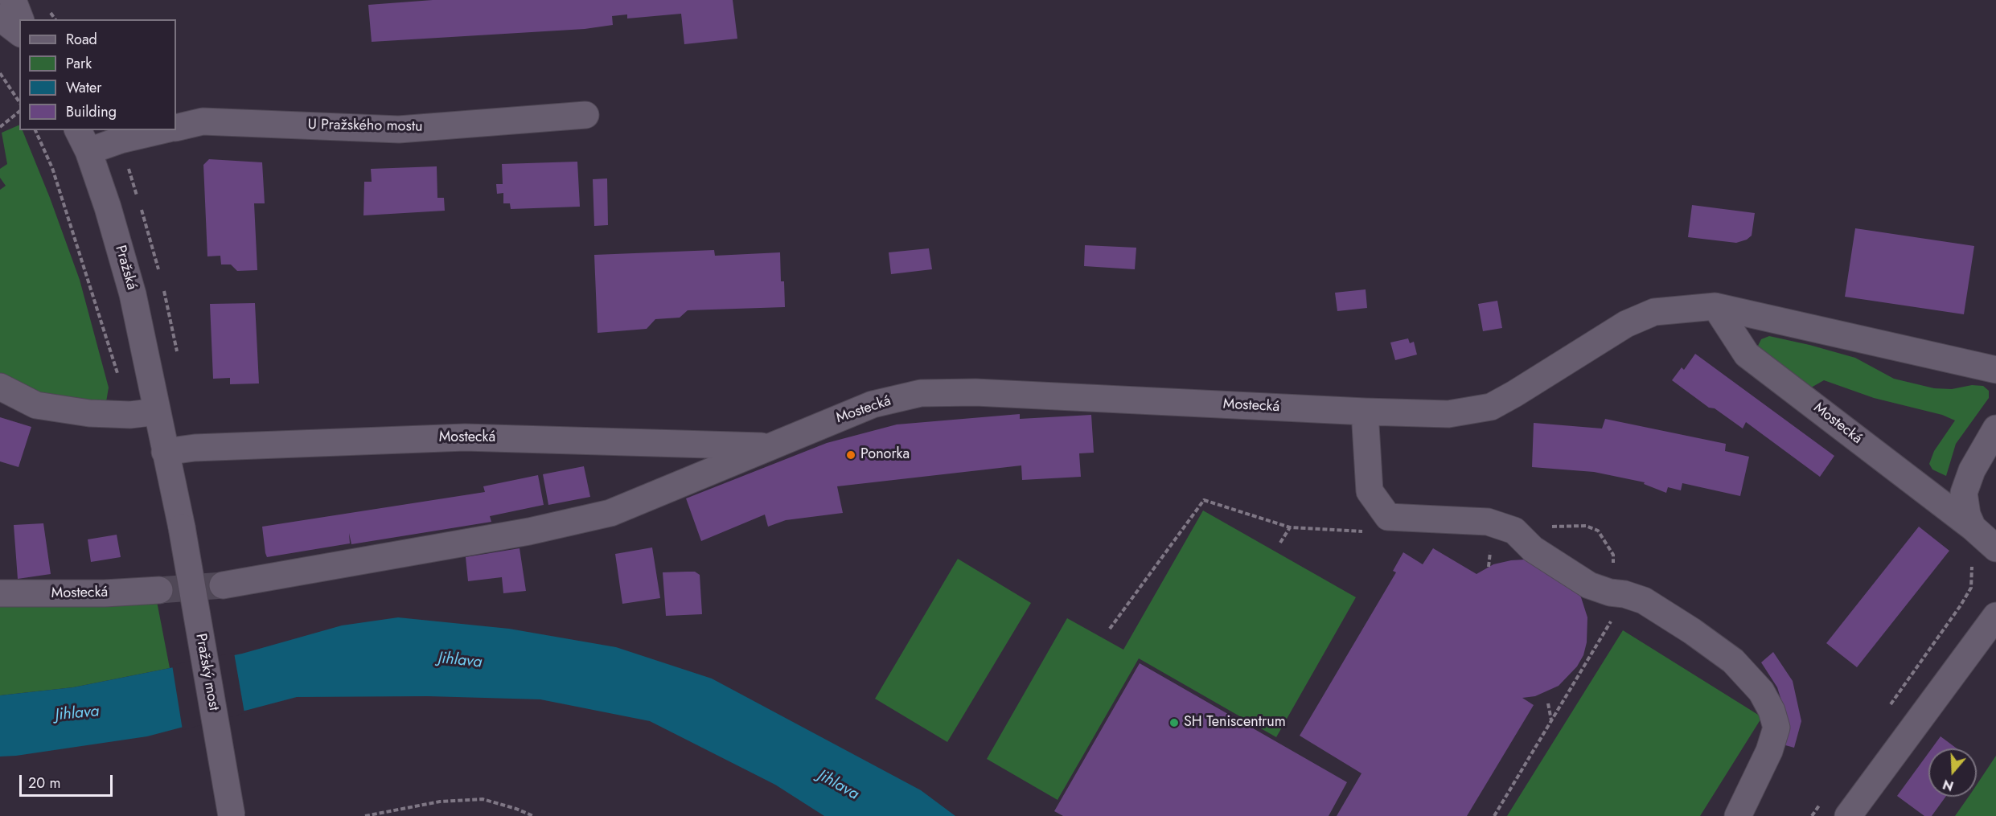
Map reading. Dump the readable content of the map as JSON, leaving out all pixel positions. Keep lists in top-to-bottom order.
{
  "streets": {
    "street": [
      "U Pražského mostu",
      "Pražská",
      "Mostecká",
      "Pražský most"
    ]
  },
  "crossings": [
    ["Pražská", "Mostecká"],
    ["Pražská", "Pražský most"]
  ],
  "water": ["Jihlava"],
  "places": ["Ponorka", "SH Teniscentrum"],
  "legend": [
    "Road",
    "Park",
    "Water",
    "Building"
  ],
  "scale_bar": "20 m",
  "north": "bottom"
}
